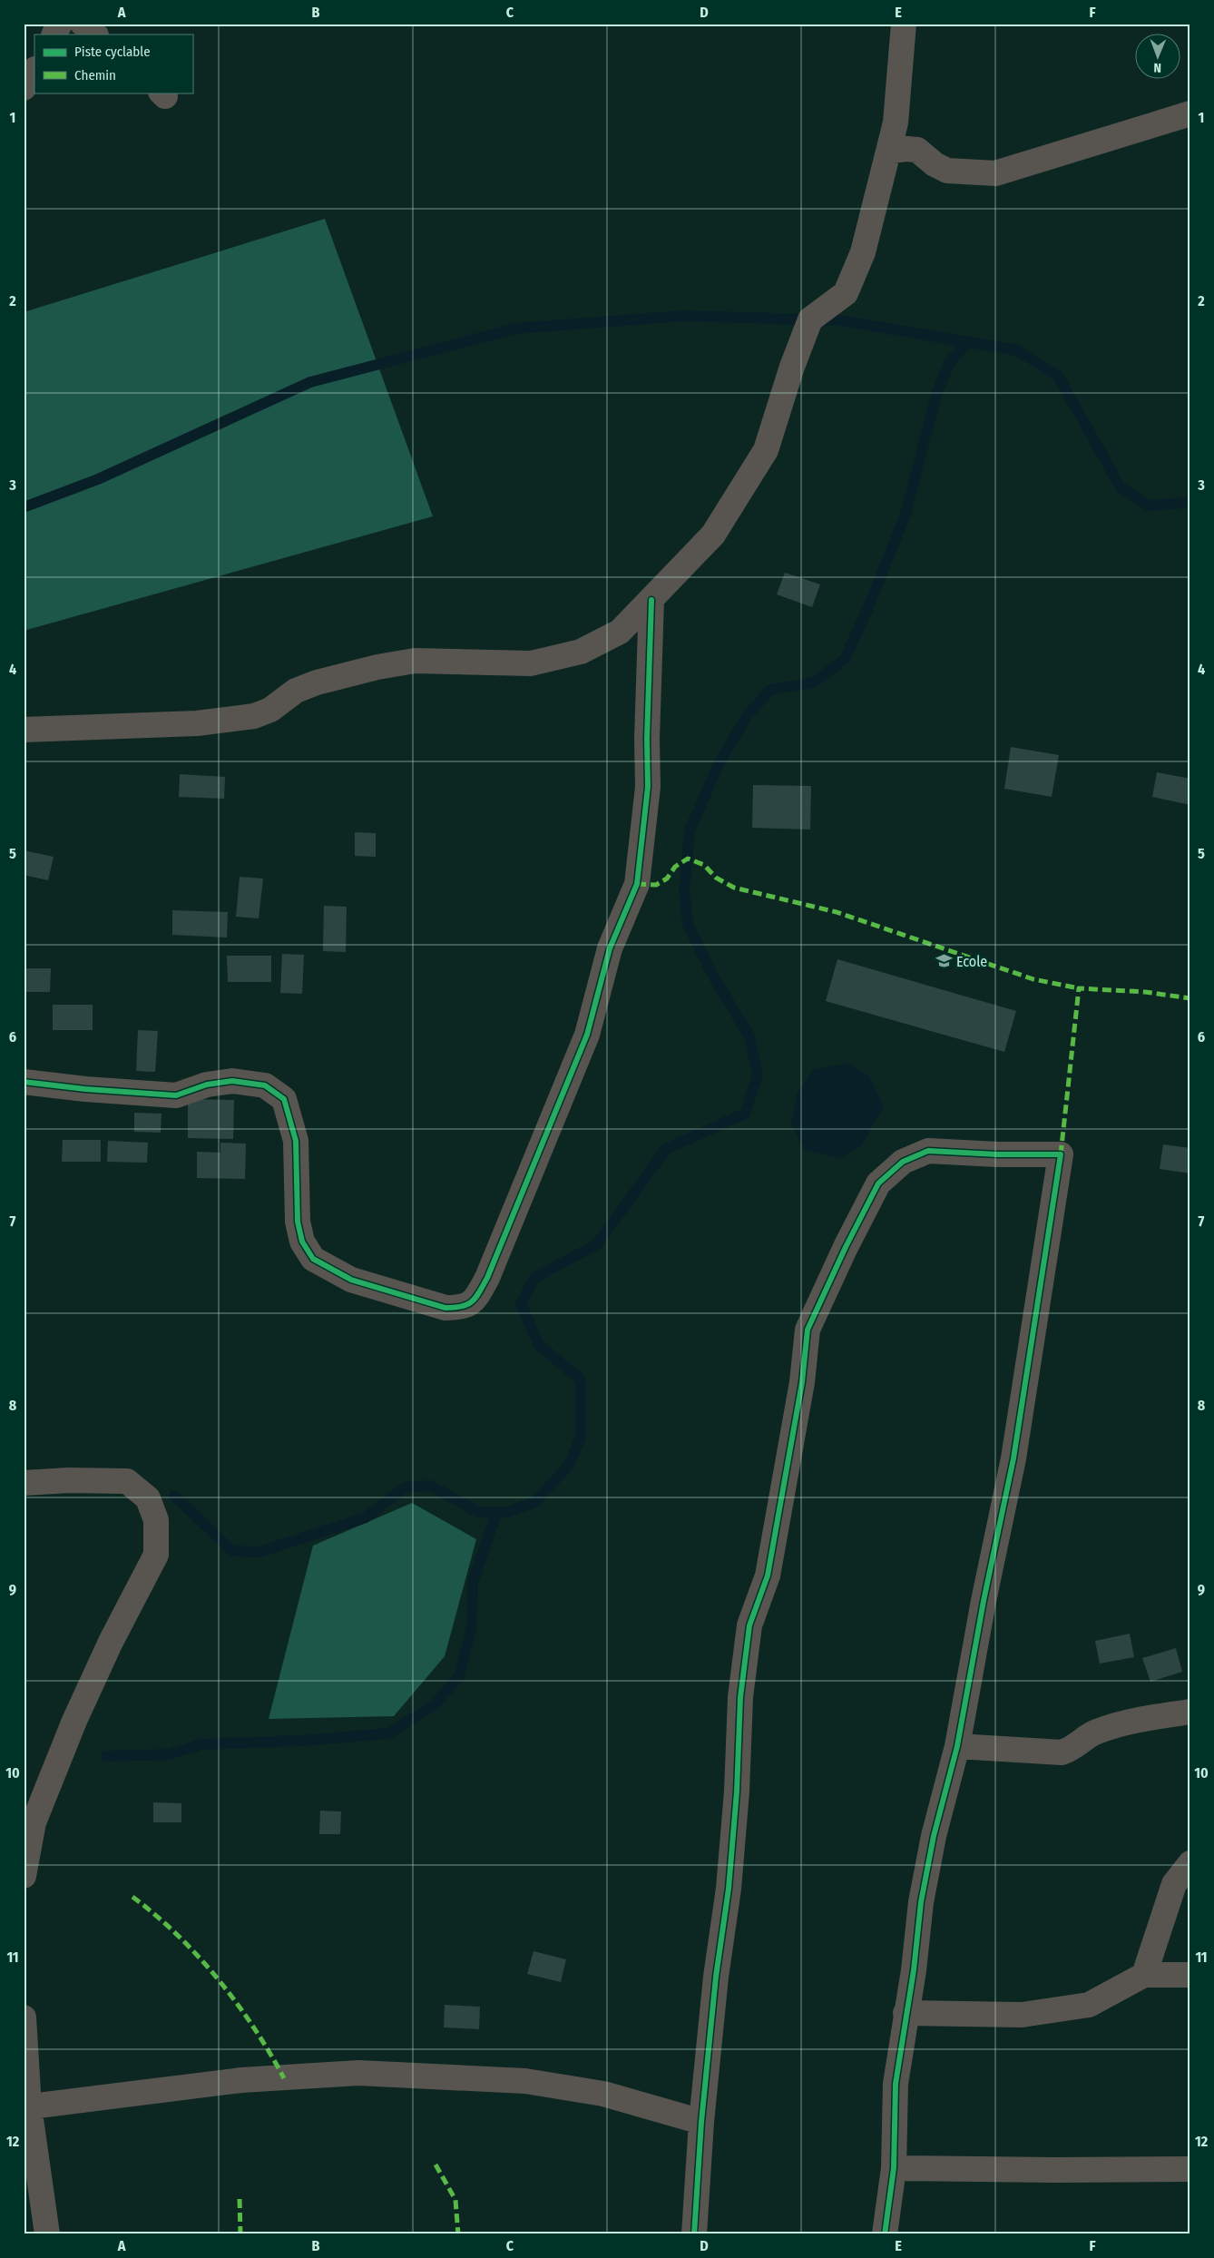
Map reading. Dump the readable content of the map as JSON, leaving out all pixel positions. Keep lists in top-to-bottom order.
{
  "places": {
    "school or university": ["Ecole"]
  },
  "legend": ["Piste cyclable", "Chemin"],
  "north": "bottom",
  "grid": {
    "columns": [
      "A",
      "B",
      "C",
      "D",
      "E",
      "F"
    ],
    "rows": [
      "1",
      "2",
      "3",
      "4",
      "5",
      "6",
      "7",
      "8",
      "9",
      "10",
      "11",
      "12"
    ]
  }
}
